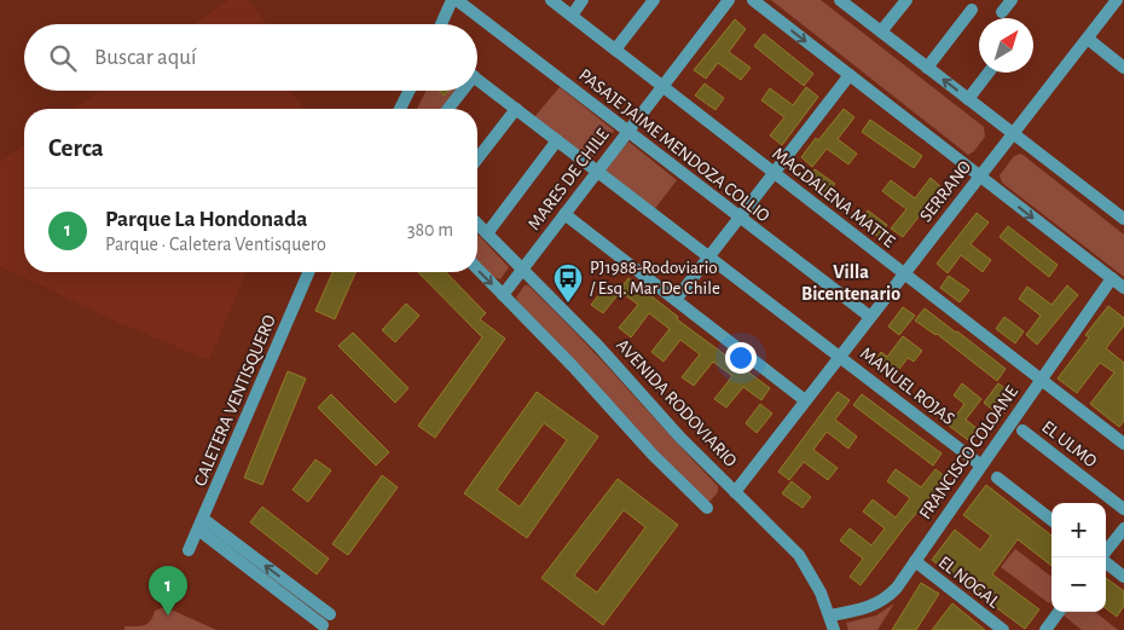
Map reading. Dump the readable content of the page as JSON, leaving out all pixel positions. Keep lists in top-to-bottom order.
{
  "streets": {
    "street": [
      "PASAJE JAIME MENDOZA COLLIO",
      "MARES DE CHILE",
      "SERRANO",
      "MAGDALENA MATTE",
      "MANUEL ROJAS",
      "CALETERA VENTISQUERO",
      "AVENIDA RODOVIARIO",
      "EL ULMO",
      "FRANCISCO COLOANE",
      "EL NOGAL"
    ]
  },
  "crossings": [
    ["PASAJE JAIME MENDOZA COLLIO", "MARES DE CHILE"],
    ["PASAJE JAIME MENDOZA COLLIO", "SERRANO"],
    ["MARES DE CHILE", "MAGDALENA MATTE"],
    ["MARES DE CHILE", "MANUEL ROJAS"],
    ["MARES DE CHILE", "AVENIDA RODOVIARIO"],
    ["SERRANO", "MAGDALENA MATTE"],
    ["SERRANO", "MANUEL ROJAS"],
    ["SERRANO", "AVENIDA RODOVIARIO"],
    ["MAGDALENA MATTE", "FRANCISCO COLOANE"],
    ["MANUEL ROJAS", "FRANCISCO COLOANE"],
    ["AVENIDA RODOVIARIO", "FRANCISCO COLOANE"],
    ["FRANCISCO COLOANE", "EL NOGAL"]
  ],
  "districts": ["Villa Bicentenario"],
  "places": {
    "bus stop": ["PJ1988-Rodoviario / Esq. Mar De Chile"]
  },
  "north": "top right",
  "page": {
    "search": "Buscar aquí",
    "heading": "Cerca",
    "list": [
      {
        "mark": "1",
        "name": "Parque La Hondonada",
        "note": "Parque · Caletera Ventisquero",
        "value": "380 m"
      }
    ],
    "map_buttons": ["+", "−"],
    "pins": "1"
  }
}
